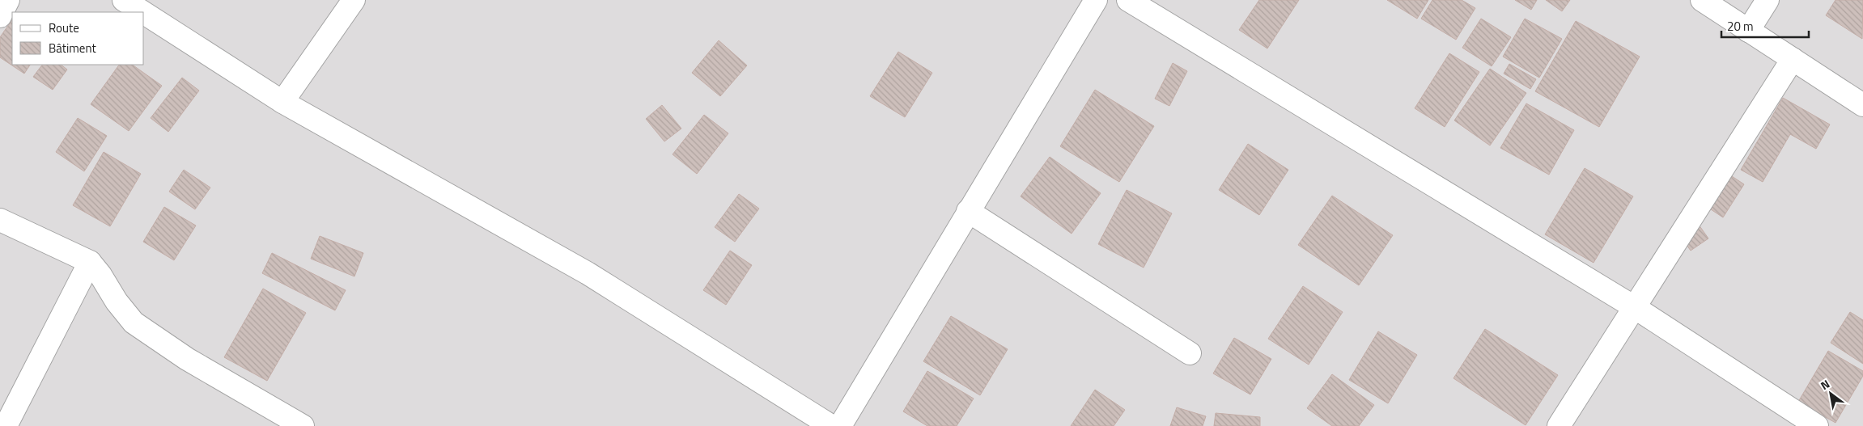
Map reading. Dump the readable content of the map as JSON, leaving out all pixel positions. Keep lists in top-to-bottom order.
{
  "legend": ["Route", "Bâtiment"],
  "scale_bar": "20 m",
  "north": "top left"
}
